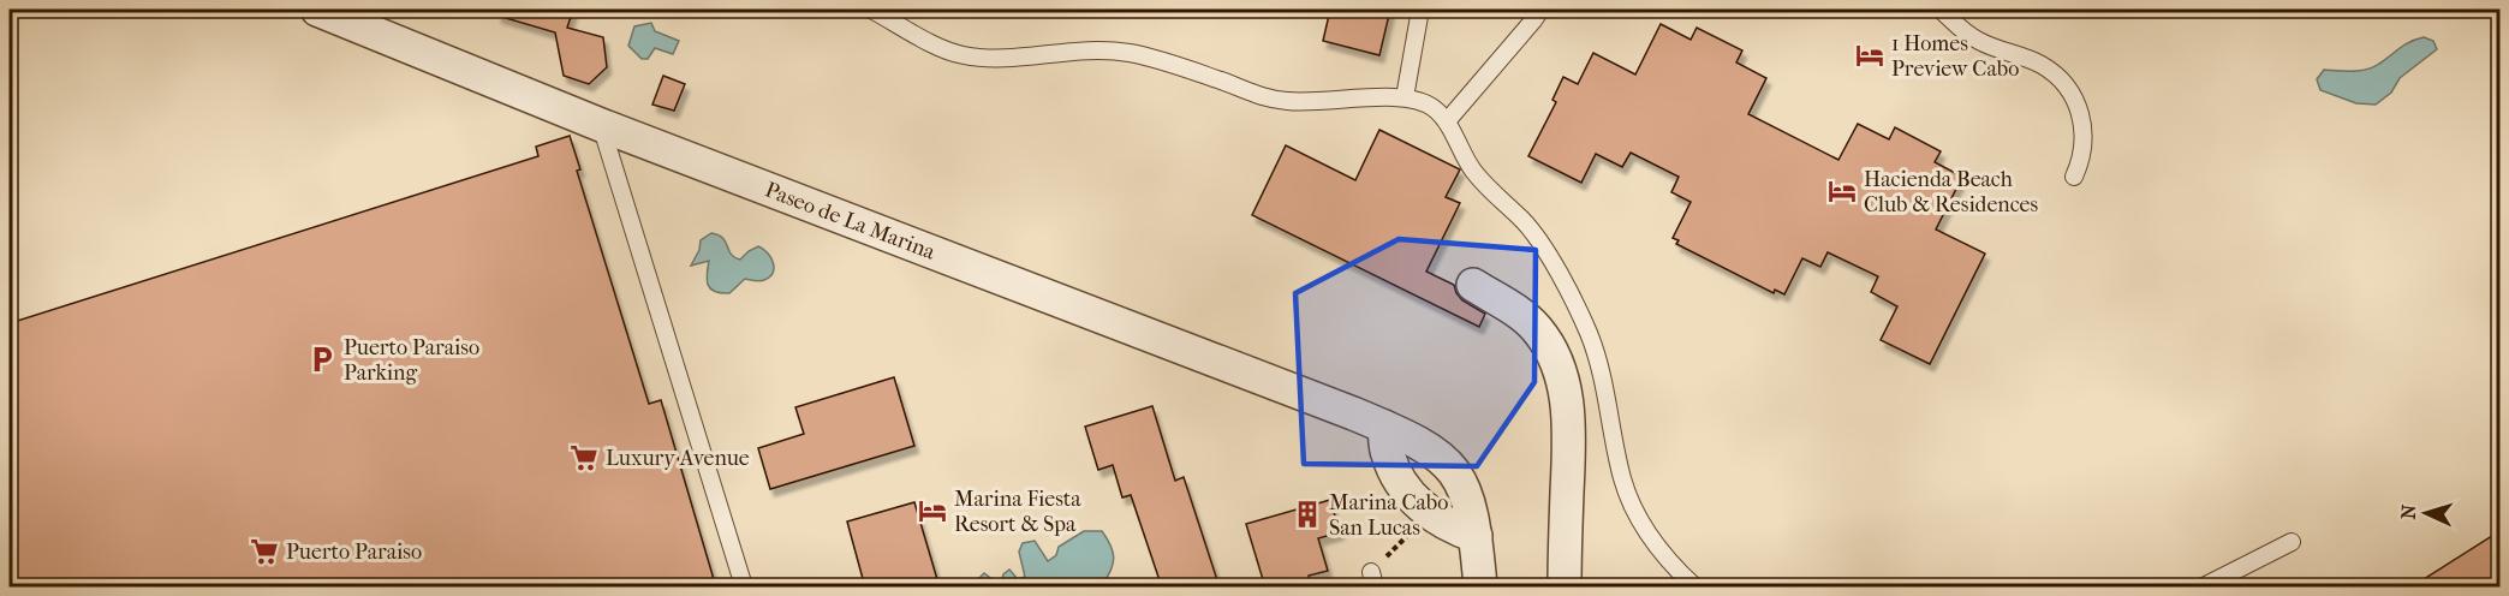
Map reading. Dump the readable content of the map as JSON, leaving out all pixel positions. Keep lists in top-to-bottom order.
{
  "streets": {
    "street": ["Paseo de La Marina"]
  },
  "places": {
    "hotel": ["1 Homes Preview Cabo", "Hacienda Beach Club & Residences", "Marina Fiesta Resort & Spa"],
    "parking": ["Puerto Paraiso Parking"],
    "supermarket": ["Luxury Avenue", "Puerto Paraiso"],
    "building": ["Marina Cabo San Lucas"]
  },
  "north": "left"
}
